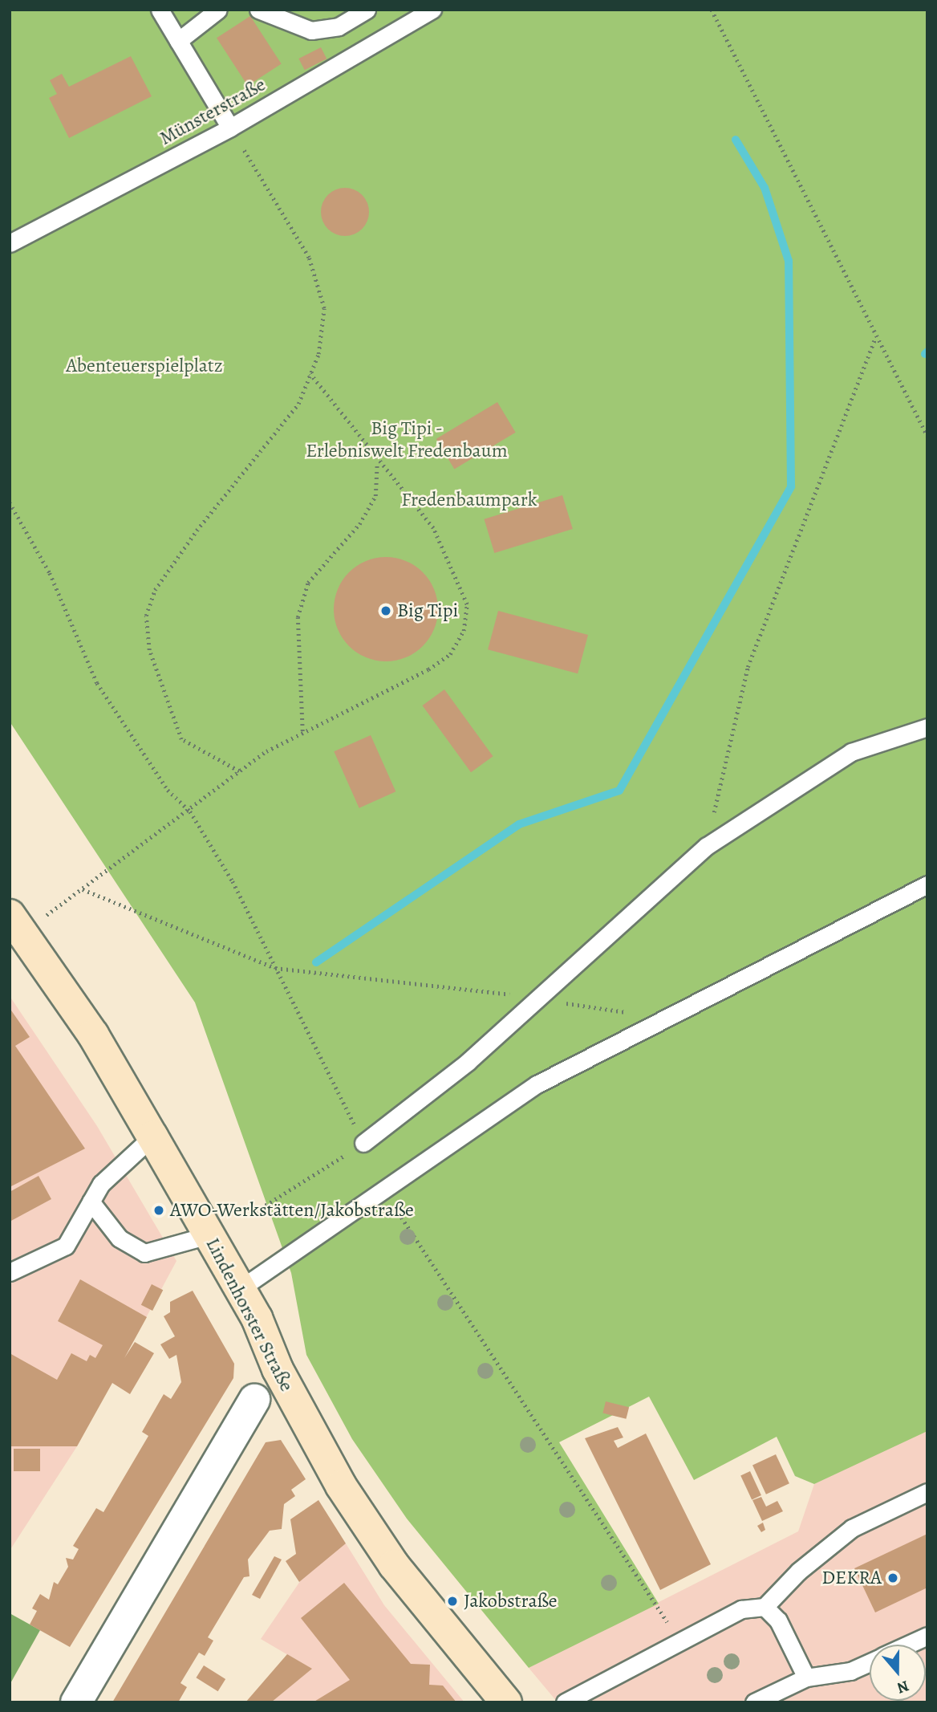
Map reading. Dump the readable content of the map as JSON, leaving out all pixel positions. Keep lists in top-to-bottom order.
{
  "streets": {
    "street": ["Lindenhorster Straße"],
    "lane": ["Münsterstraße"]
  },
  "parks": ["Abenteuerspielplatz", "Big Tipi - Erlebniswelt Fredenbaum", "Fredenbaumpark"],
  "places": [
    "Big Tipi",
    "AWO-Werkstätten/Jakobstraße",
    "DEKRA",
    "Jakobstraße"
  ],
  "north": "bottom"
}
